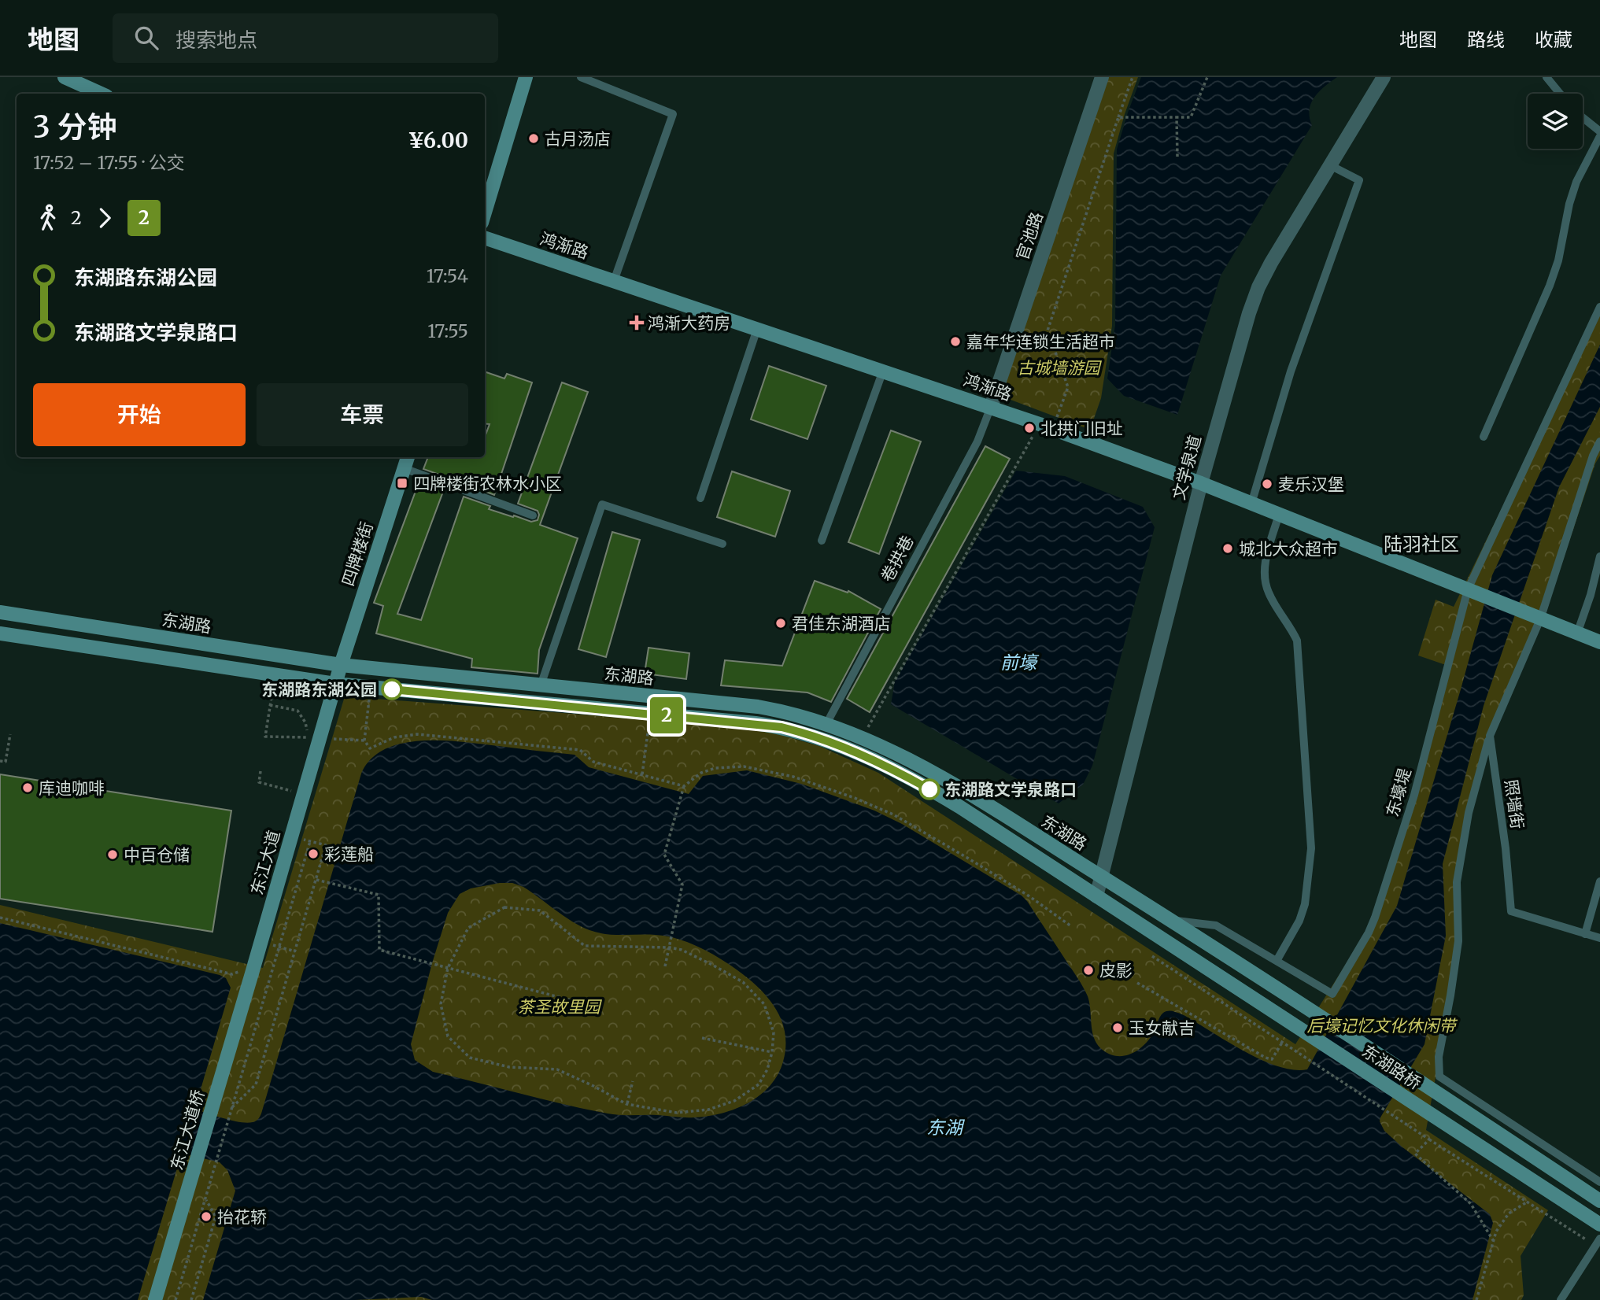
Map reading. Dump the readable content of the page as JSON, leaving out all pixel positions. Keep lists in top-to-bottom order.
{
  "streets": {
    "main road": [
      "鸿渐路",
      "四牌楼街",
      "东湖路",
      "东江大道",
      "东湖路桥",
      "东江大道桥"
    ],
    "street": ["官池路", "文学泉道"],
    "lane": ["卷拱巷", "东壕堤", "照墙街"]
  },
  "crossings": [
    ["官池路", "鸿渐路"],
    ["官池路", "卷拱巷"],
    ["鸿渐路", "文学泉道"],
    ["鸿渐路", "卷拱巷"],
    ["鸿渐路", "东壕堤"],
    ["文学泉道", "东湖路"],
    ["文学泉道", "东湖路桥"],
    ["四牌楼街", "东湖路"],
    ["四牌楼街", "东江大道"],
    ["卷拱巷", "东湖路"],
    ["东湖路", "东江大道"],
    ["东湖路", "东湖路桥"],
    ["东江大道", "东江大道桥"]
  ],
  "districts": ["陆羽社区"],
  "water": ["前壕", "东湖"],
  "parks": ["古城墙游园", "茶圣故里园", "后壕记忆文化休闲带"],
  "places": {
    "other": [
      "古月汤店",
      "嘉年华连锁生活超市",
      "北拱门旧址",
      "麦乐汉堡",
      "城北大众超市",
      "君佳东湖酒店",
      "东湖路东湖公园",
      "库迪咖啡",
      "东湖路文学泉路口",
      "彩莲船",
      "中百仓储",
      "皮影",
      "玉女献吉",
      "抬花轿"
    ],
    "health": ["鸿渐大药房"],
    "transit": ["四牌楼街农林水小区"]
  },
  "lines": ["bus line 2"],
  "page": {
    "header": "地图",
    "search": "搜索地点",
    "nav": ["地图", "路线", "收藏"],
    "on_map": "2",
    "heading": ["3 分钟", "17:52 – 17:55 · 公交", "¥6.00"],
    "legs": ["2", "2"],
    "list": [
      {
        "name": "东湖路东湖公园",
        "value": "17:54"
      },
      {
        "name": "东湖路文学泉路口",
        "value": "17:55"
      }
    ],
    "buttons": ["开始", "车票"]
  }
}
